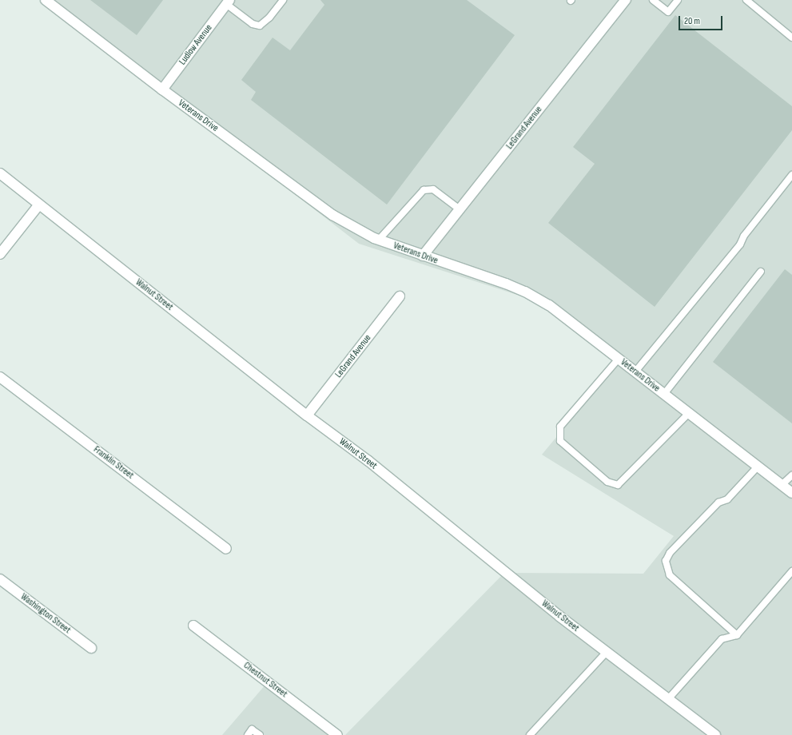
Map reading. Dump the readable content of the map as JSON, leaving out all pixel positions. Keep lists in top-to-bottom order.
{
  "streets": {
    "street": [
      "Ludlow Avenue",
      "Veterans Drive",
      "LeGrand Avenue",
      "Walnut Street",
      "Franklin Street",
      "Washington Street",
      "Chestnut Street"
    ]
  },
  "crossings": [
    ["Ludlow Avenue", "Veterans Drive"],
    ["Veterans Drive", "LeGrand Avenue"],
    ["LeGrand Avenue", "Walnut Street"]
  ],
  "scale_bar": "20 m"
}
